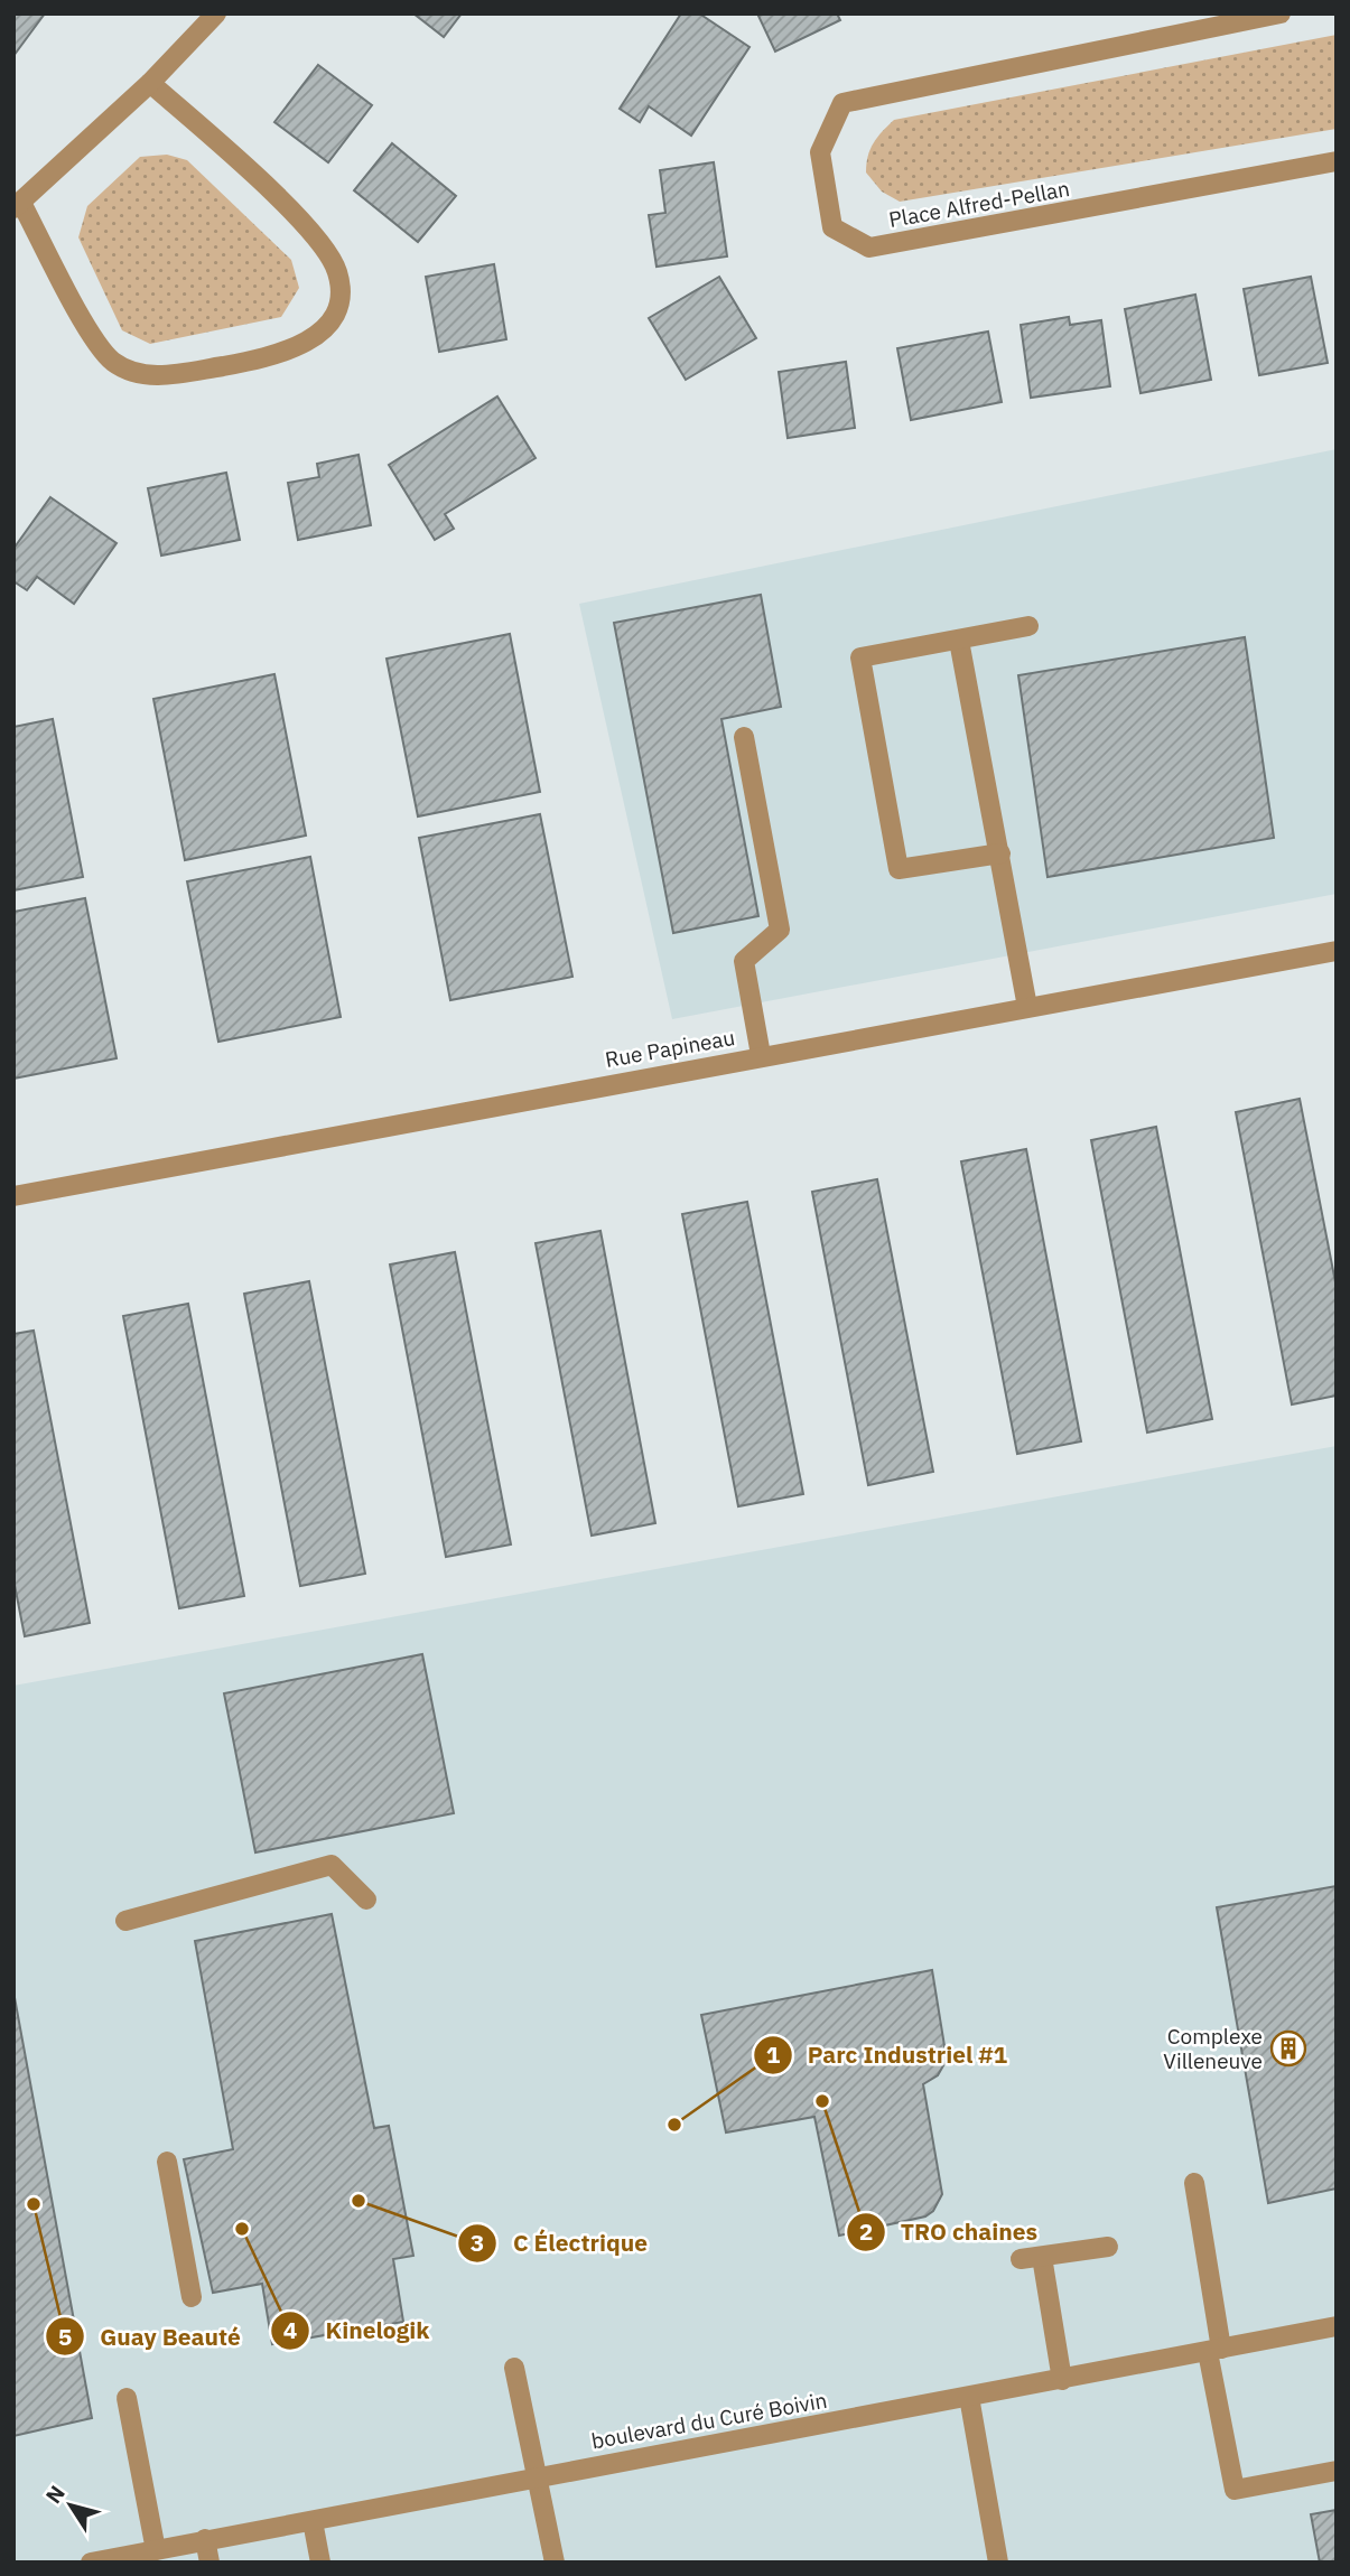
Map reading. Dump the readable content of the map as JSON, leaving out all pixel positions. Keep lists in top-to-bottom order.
{
  "streets": {
    "street": ["Place Alfred-Pellan", "Rue Papineau", "boulevard du Curé Boivin"]
  },
  "places": {
    "building": ["Complexe Villeneuve"],
    "other": [
      "TRO chaines",
      "Parc Industriel #1",
      "C Électrique",
      "Guay Beauté",
      "Kinelogik"
    ]
  },
  "north": "top left"
}
